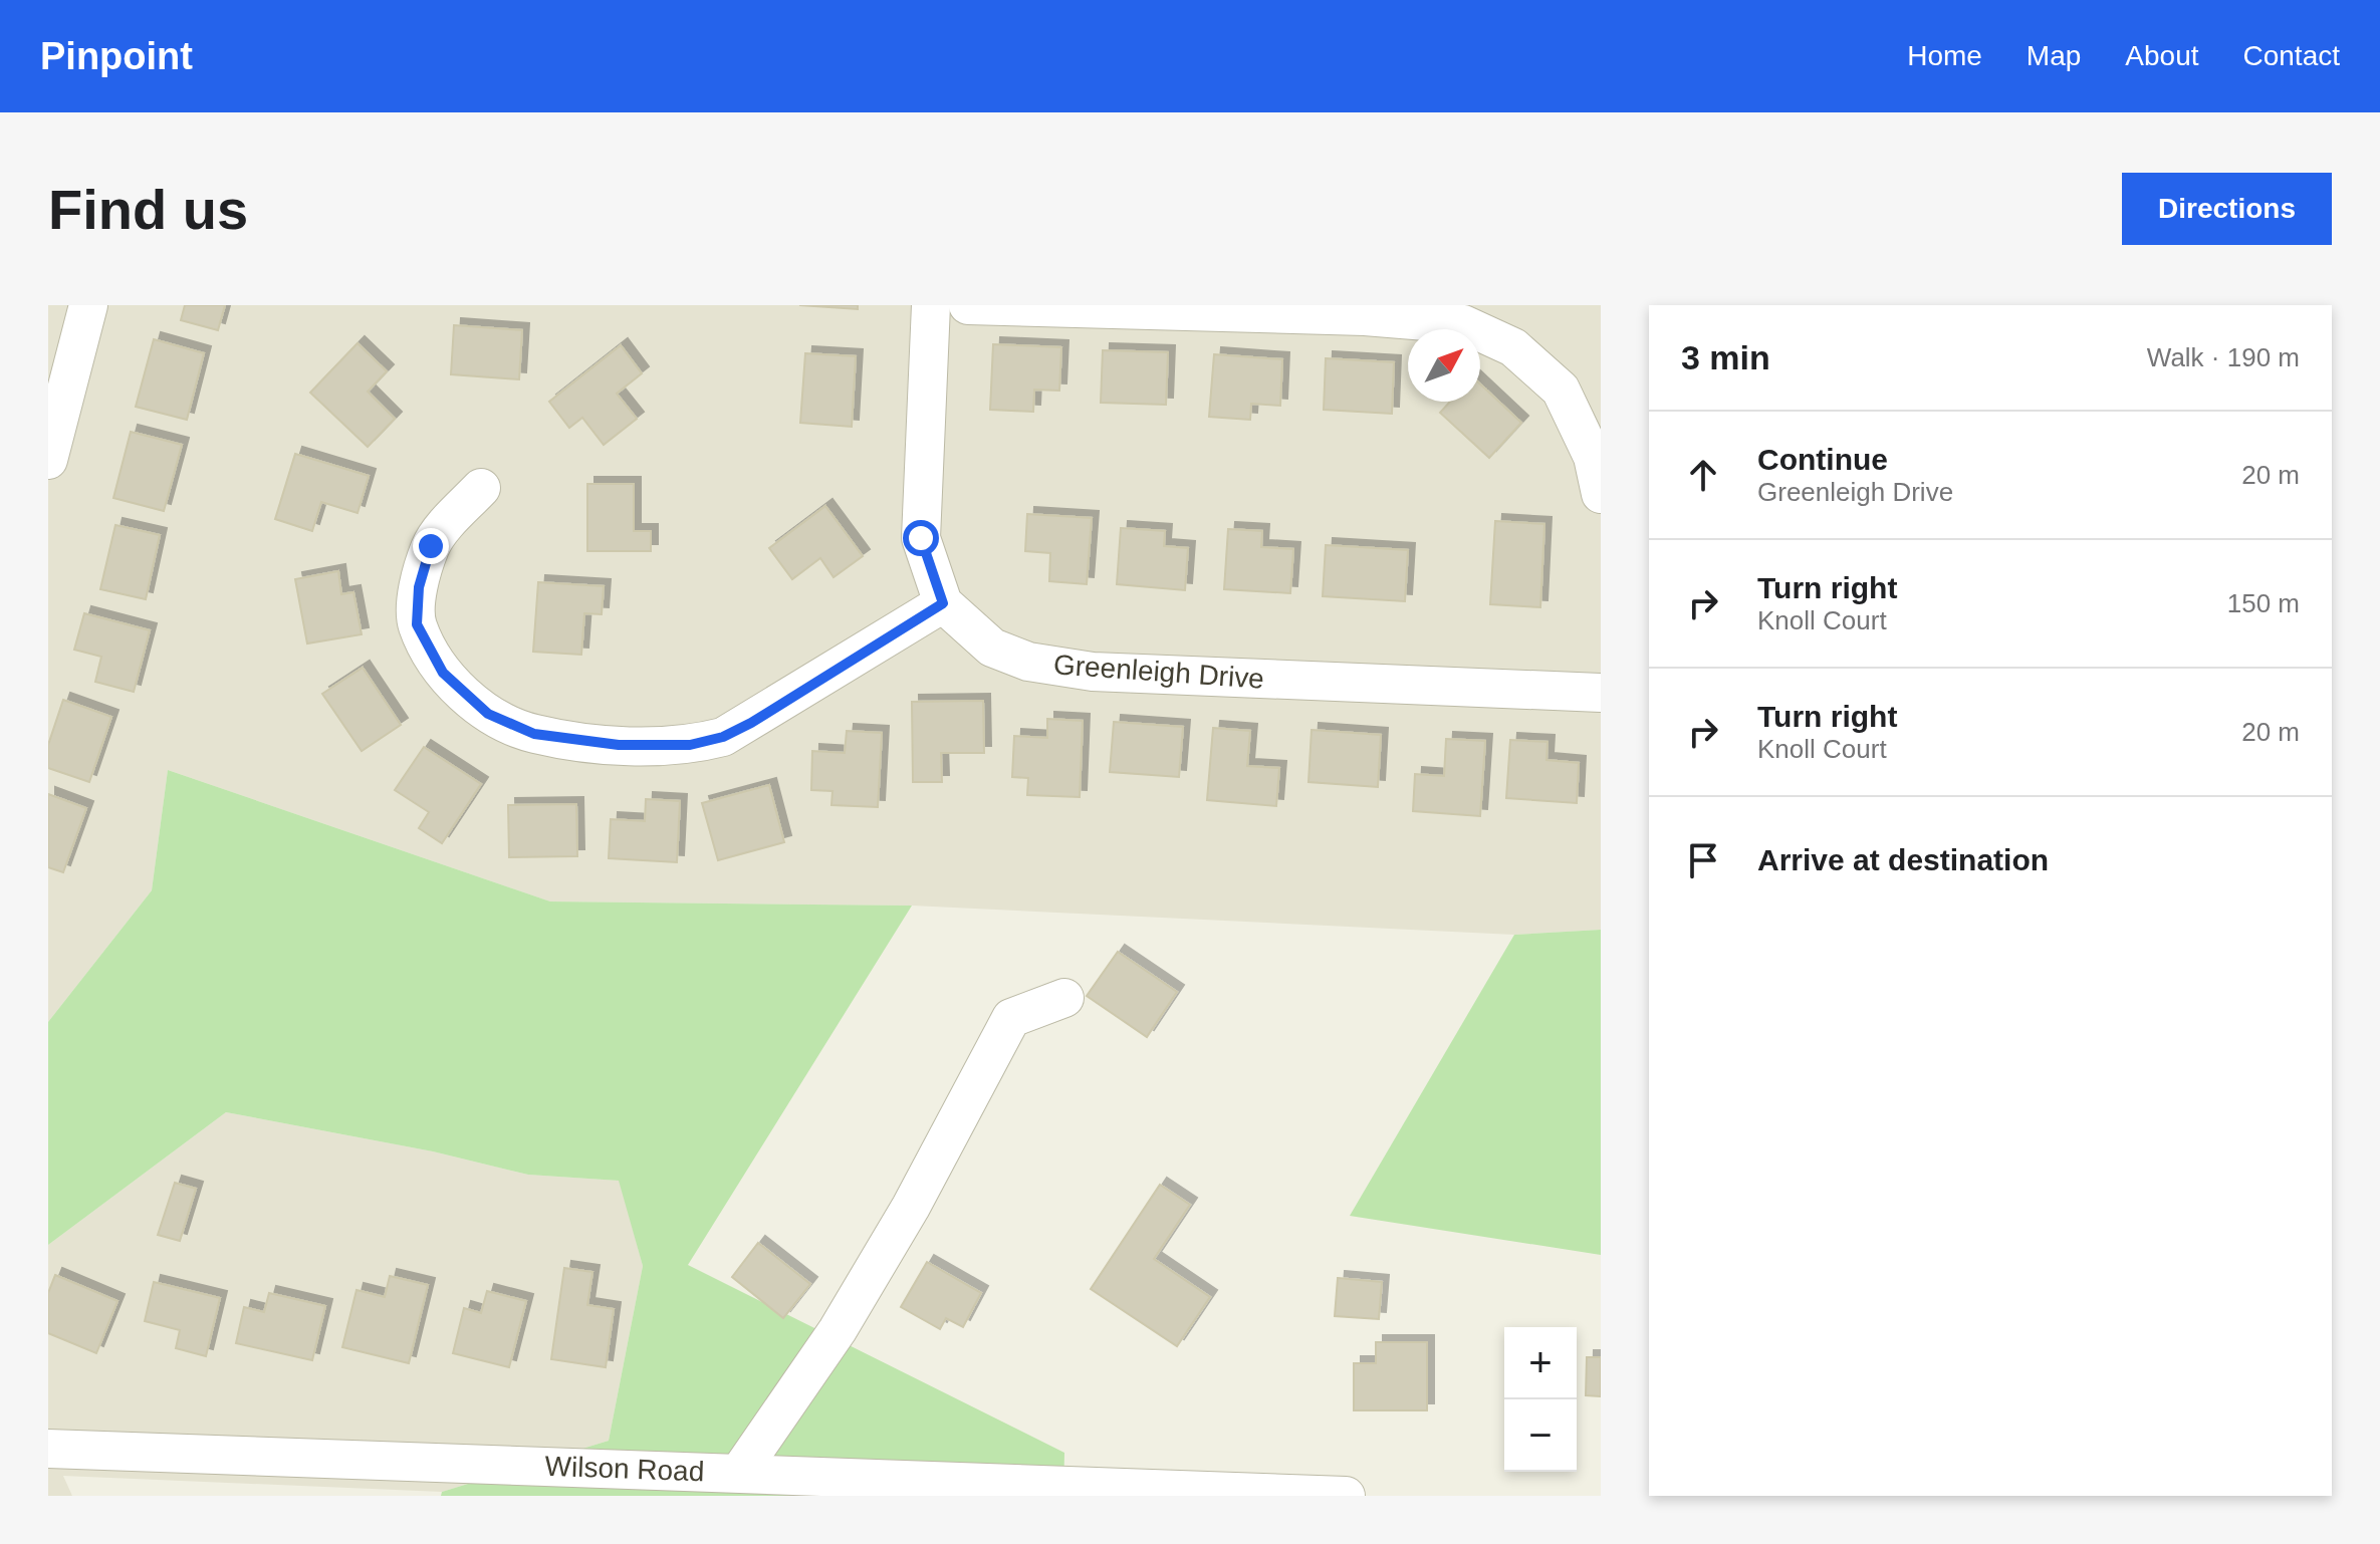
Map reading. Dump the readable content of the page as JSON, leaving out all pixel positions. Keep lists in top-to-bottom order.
{
  "streets": {
    "street": ["Greenleigh Drive", "Wilson Road"]
  },
  "north": "top right",
  "page": {
    "header": "Pinpoint",
    "nav": [
      "Home",
      "Map",
      "About",
      "Contact"
    ],
    "buttons": "Directions",
    "title": "Find us",
    "heading": ["3 min", "Walk · 190 m"],
    "list": [
      ["Continue", "Greenleigh Drive", "20 m"],
      ["Turn right", "Knoll Court", "150 m"],
      ["Turn right", "Knoll Court", "20 m"],
      "Arrive at destination"
    ],
    "map_buttons": ["+", "−"]
  }
}
